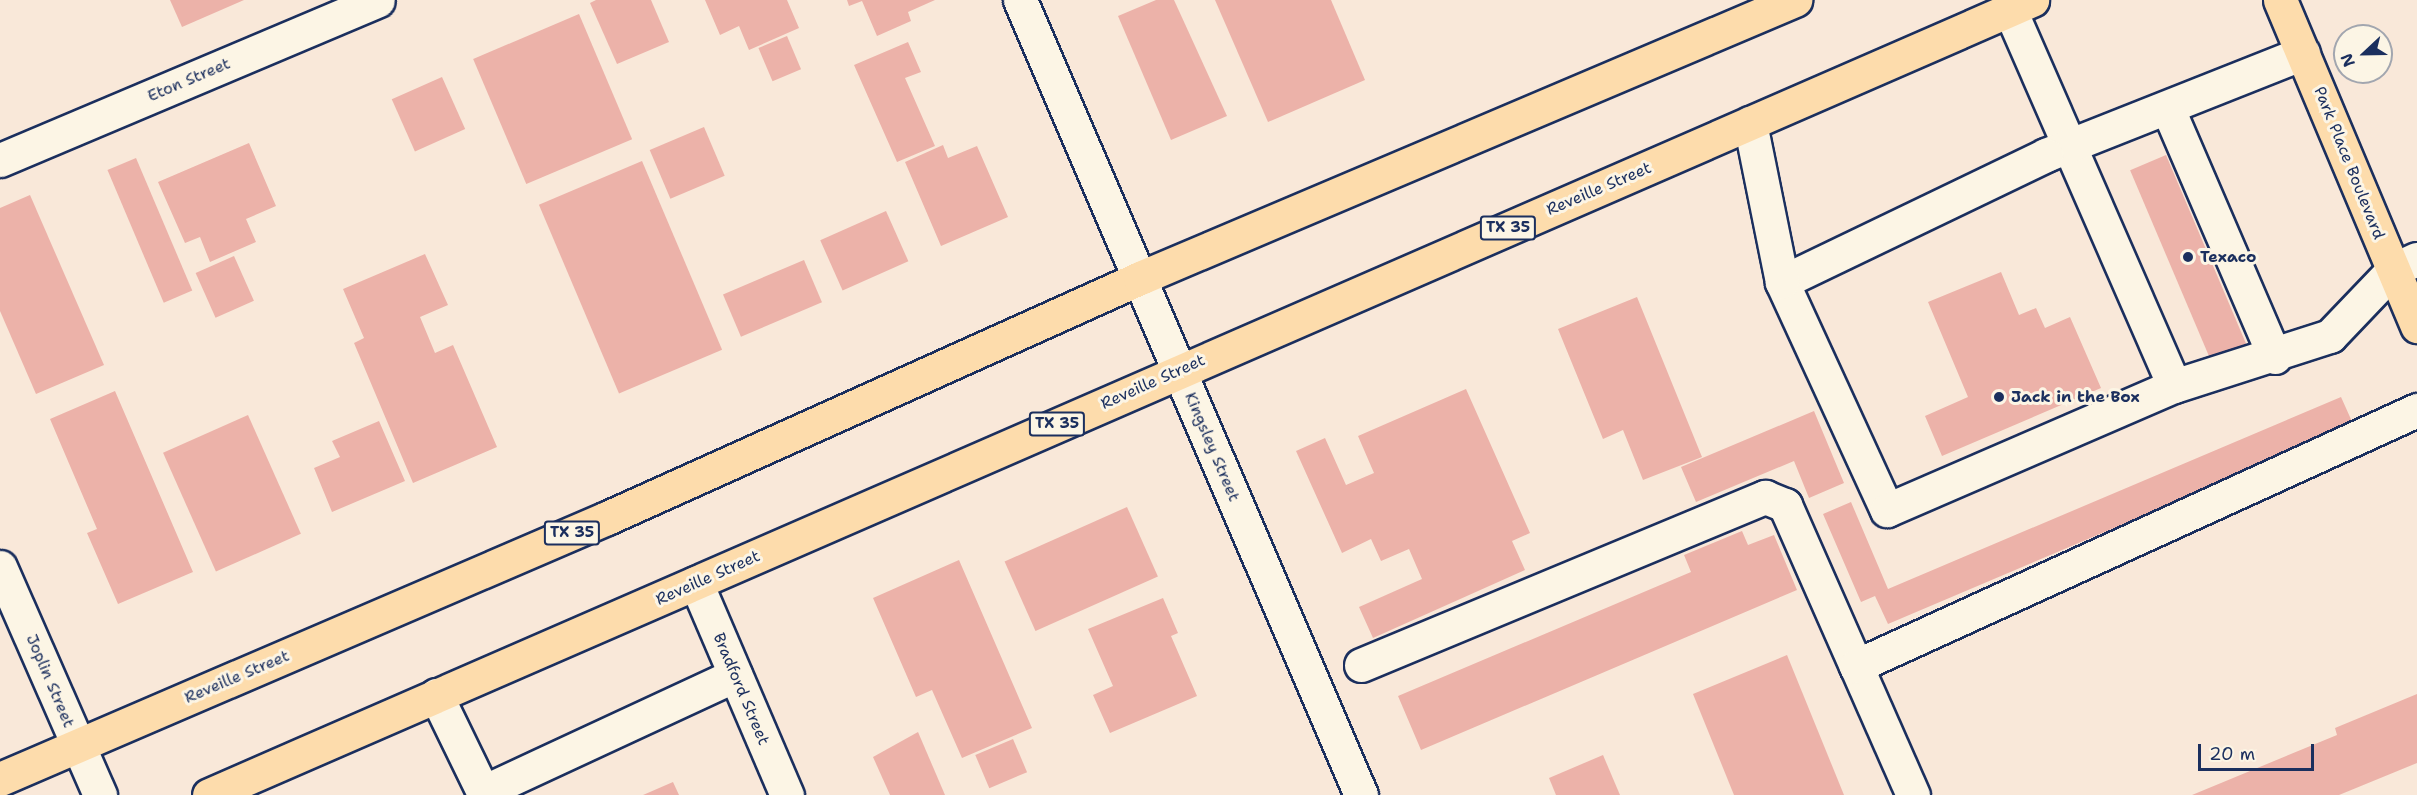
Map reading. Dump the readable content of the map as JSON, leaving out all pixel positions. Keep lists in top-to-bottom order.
{
  "streets": {
    "main road": ["Park Place Boulevard", "Reveille Street", "TX 35"],
    "street": [
      "Eton Street",
      "Kingsley Street",
      "Joplin Street",
      "Bradford Street"
    ]
  },
  "crossings": [
    ["Reveille Street", "Kingsley Street"],
    ["Reveille Street", "Joplin Street"],
    ["Reveille Street", "Bradford Street"]
  ],
  "places": ["Texaco", "Jack in the Box"],
  "scale_bar": "20 m",
  "north": "left"
}
